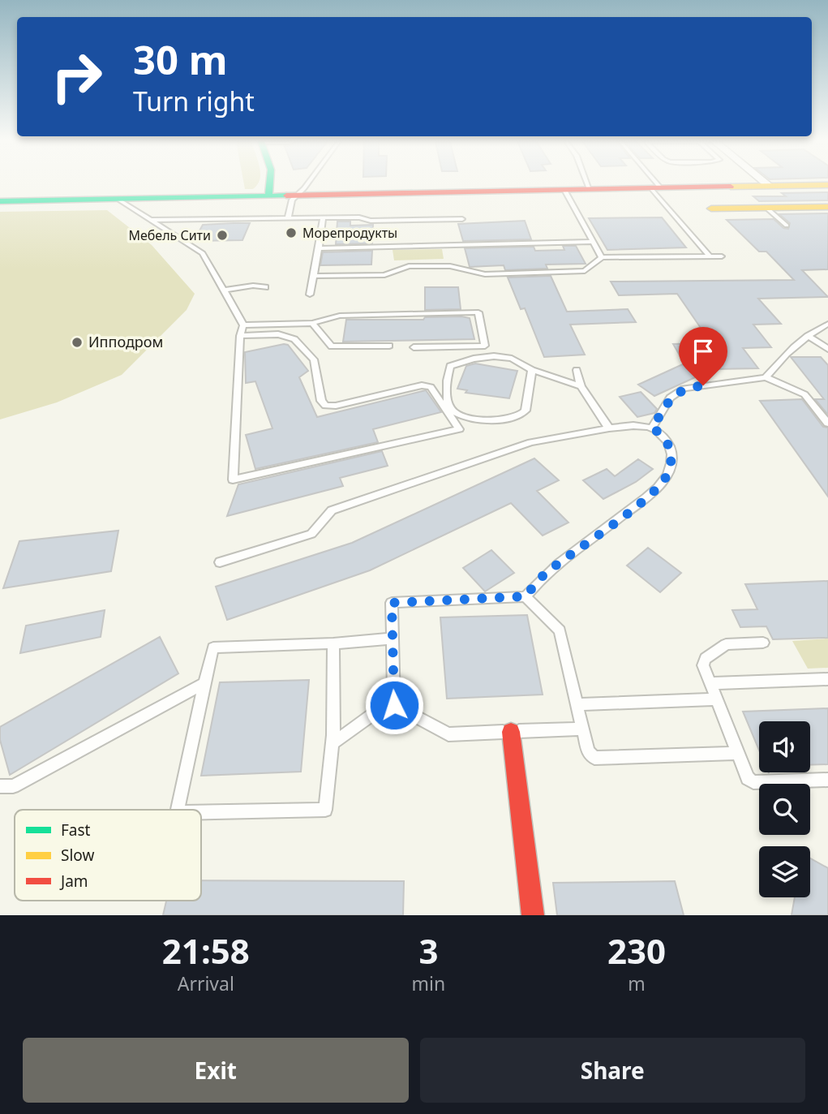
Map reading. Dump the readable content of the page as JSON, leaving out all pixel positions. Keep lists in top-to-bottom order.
{
  "places": ["Морепродукты", "Мебель Сити", "Ипподром"],
  "legend": ["Fast", "Slow", "Jam"],
  "page": {
    "turn": ["30 m", "Turn right"],
    "eta": [
      "21:58",
      "Arrival",
      "3",
      "min",
      "230",
      "m"
    ],
    "buttons": ["Exit", "Share"]
  }
}
